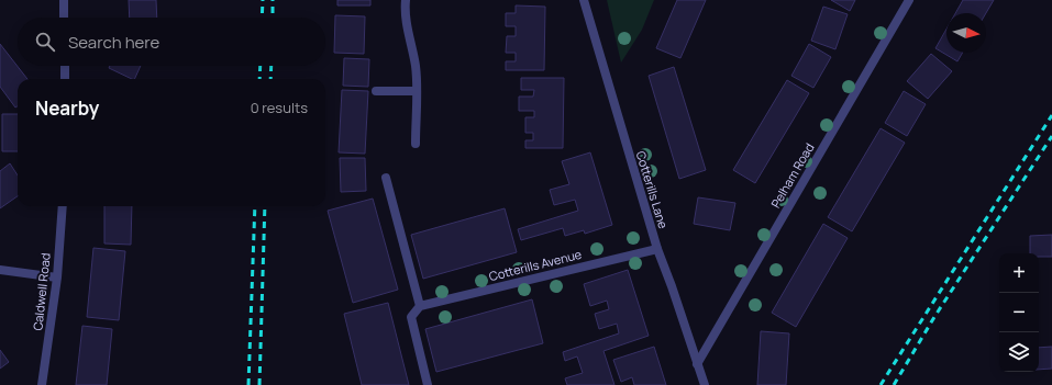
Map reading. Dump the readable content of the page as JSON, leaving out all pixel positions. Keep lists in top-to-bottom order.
{
  "streets": {
    "street": [
      "Pelham Road",
      "Cotterills Lane",
      "Cotterills Avenue",
      "Caldwell Road"
    ]
  },
  "crossings": [
    ["Pelham Road", "Cotterills Lane"],
    ["Cotterills Lane", "Cotterills Avenue"]
  ],
  "north": "right",
  "page": {
    "search": "Search here",
    "heading": ["Nearby", "0 results"],
    "map_buttons": ["+", "−"]
  }
}
